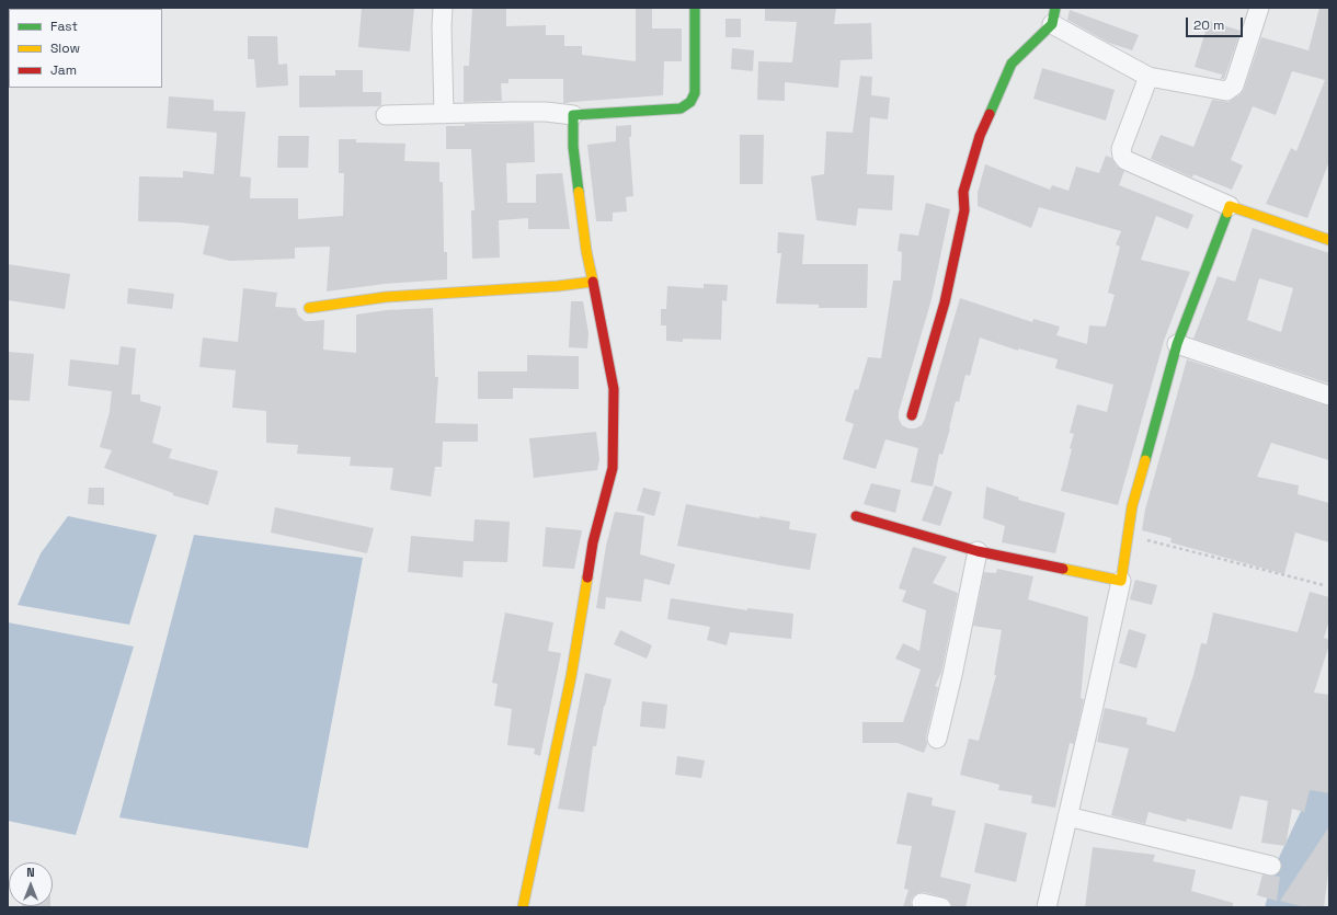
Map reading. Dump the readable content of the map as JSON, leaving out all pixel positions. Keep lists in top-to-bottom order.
{
  "legend": ["Fast", "Slow", "Jam"],
  "scale_bar": "20 m",
  "north": "top"
}
